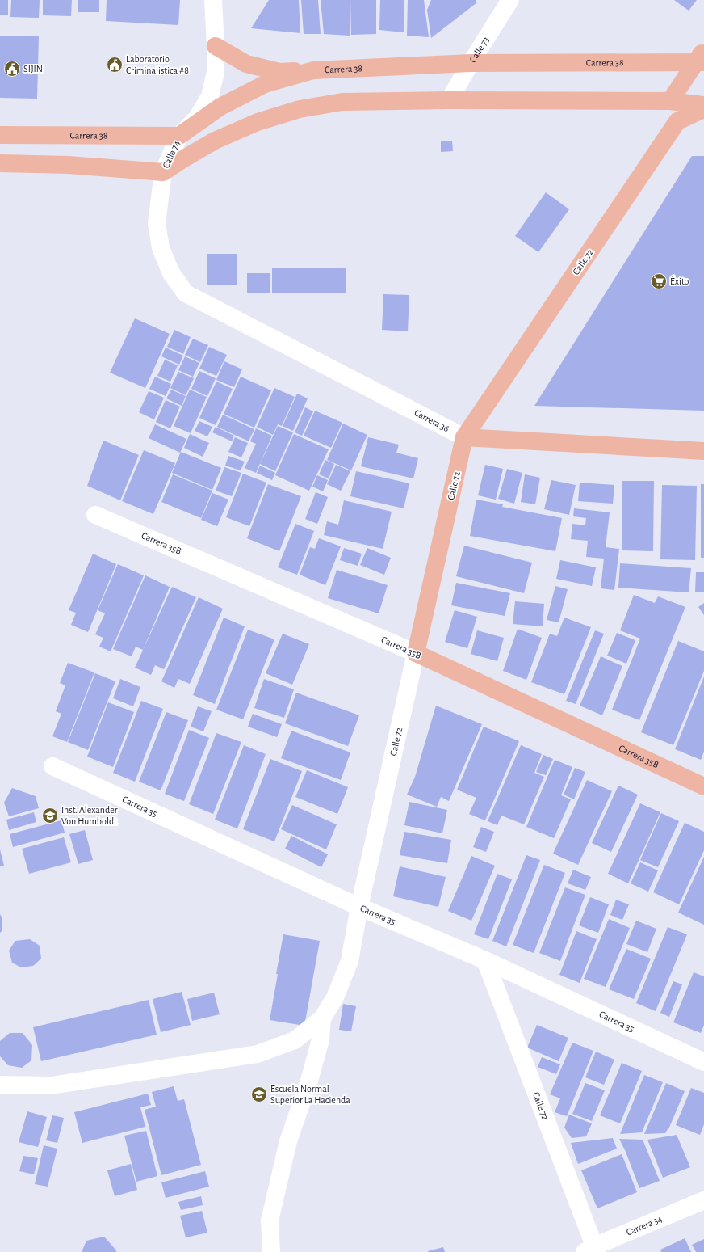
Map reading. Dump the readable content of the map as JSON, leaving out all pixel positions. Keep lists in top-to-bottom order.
{
  "streets": {
    "main road": [
      "Carrera 38",
      "Calle 72",
      "Carrera 36",
      "Carrera 35B"
    ],
    "street": [
      "Calle 73",
      "Calle 74",
      "Carrera 35",
      "Carrera 34"
    ]
  },
  "crossings": [
    ["Calle 73", "Carrera 38"],
    ["Carrera 38", "Calle 74"],
    ["Calle 74", "Carrera 36"],
    ["Calle 72", "Carrera 36"],
    ["Calle 72", "Carrera 35B"],
    ["Calle 72", "Carrera 35"],
    ["Calle 72", "Carrera 34"]
  ],
  "places": {
    "public building": ["Laboratorio Criminalistica #8", "SIJIN"],
    "supermarket": ["Éxito"],
    "school or university": ["Inst. Alexander Von Humboldt", "Escuela Normal Superior La Hacienda"]
  }
}
